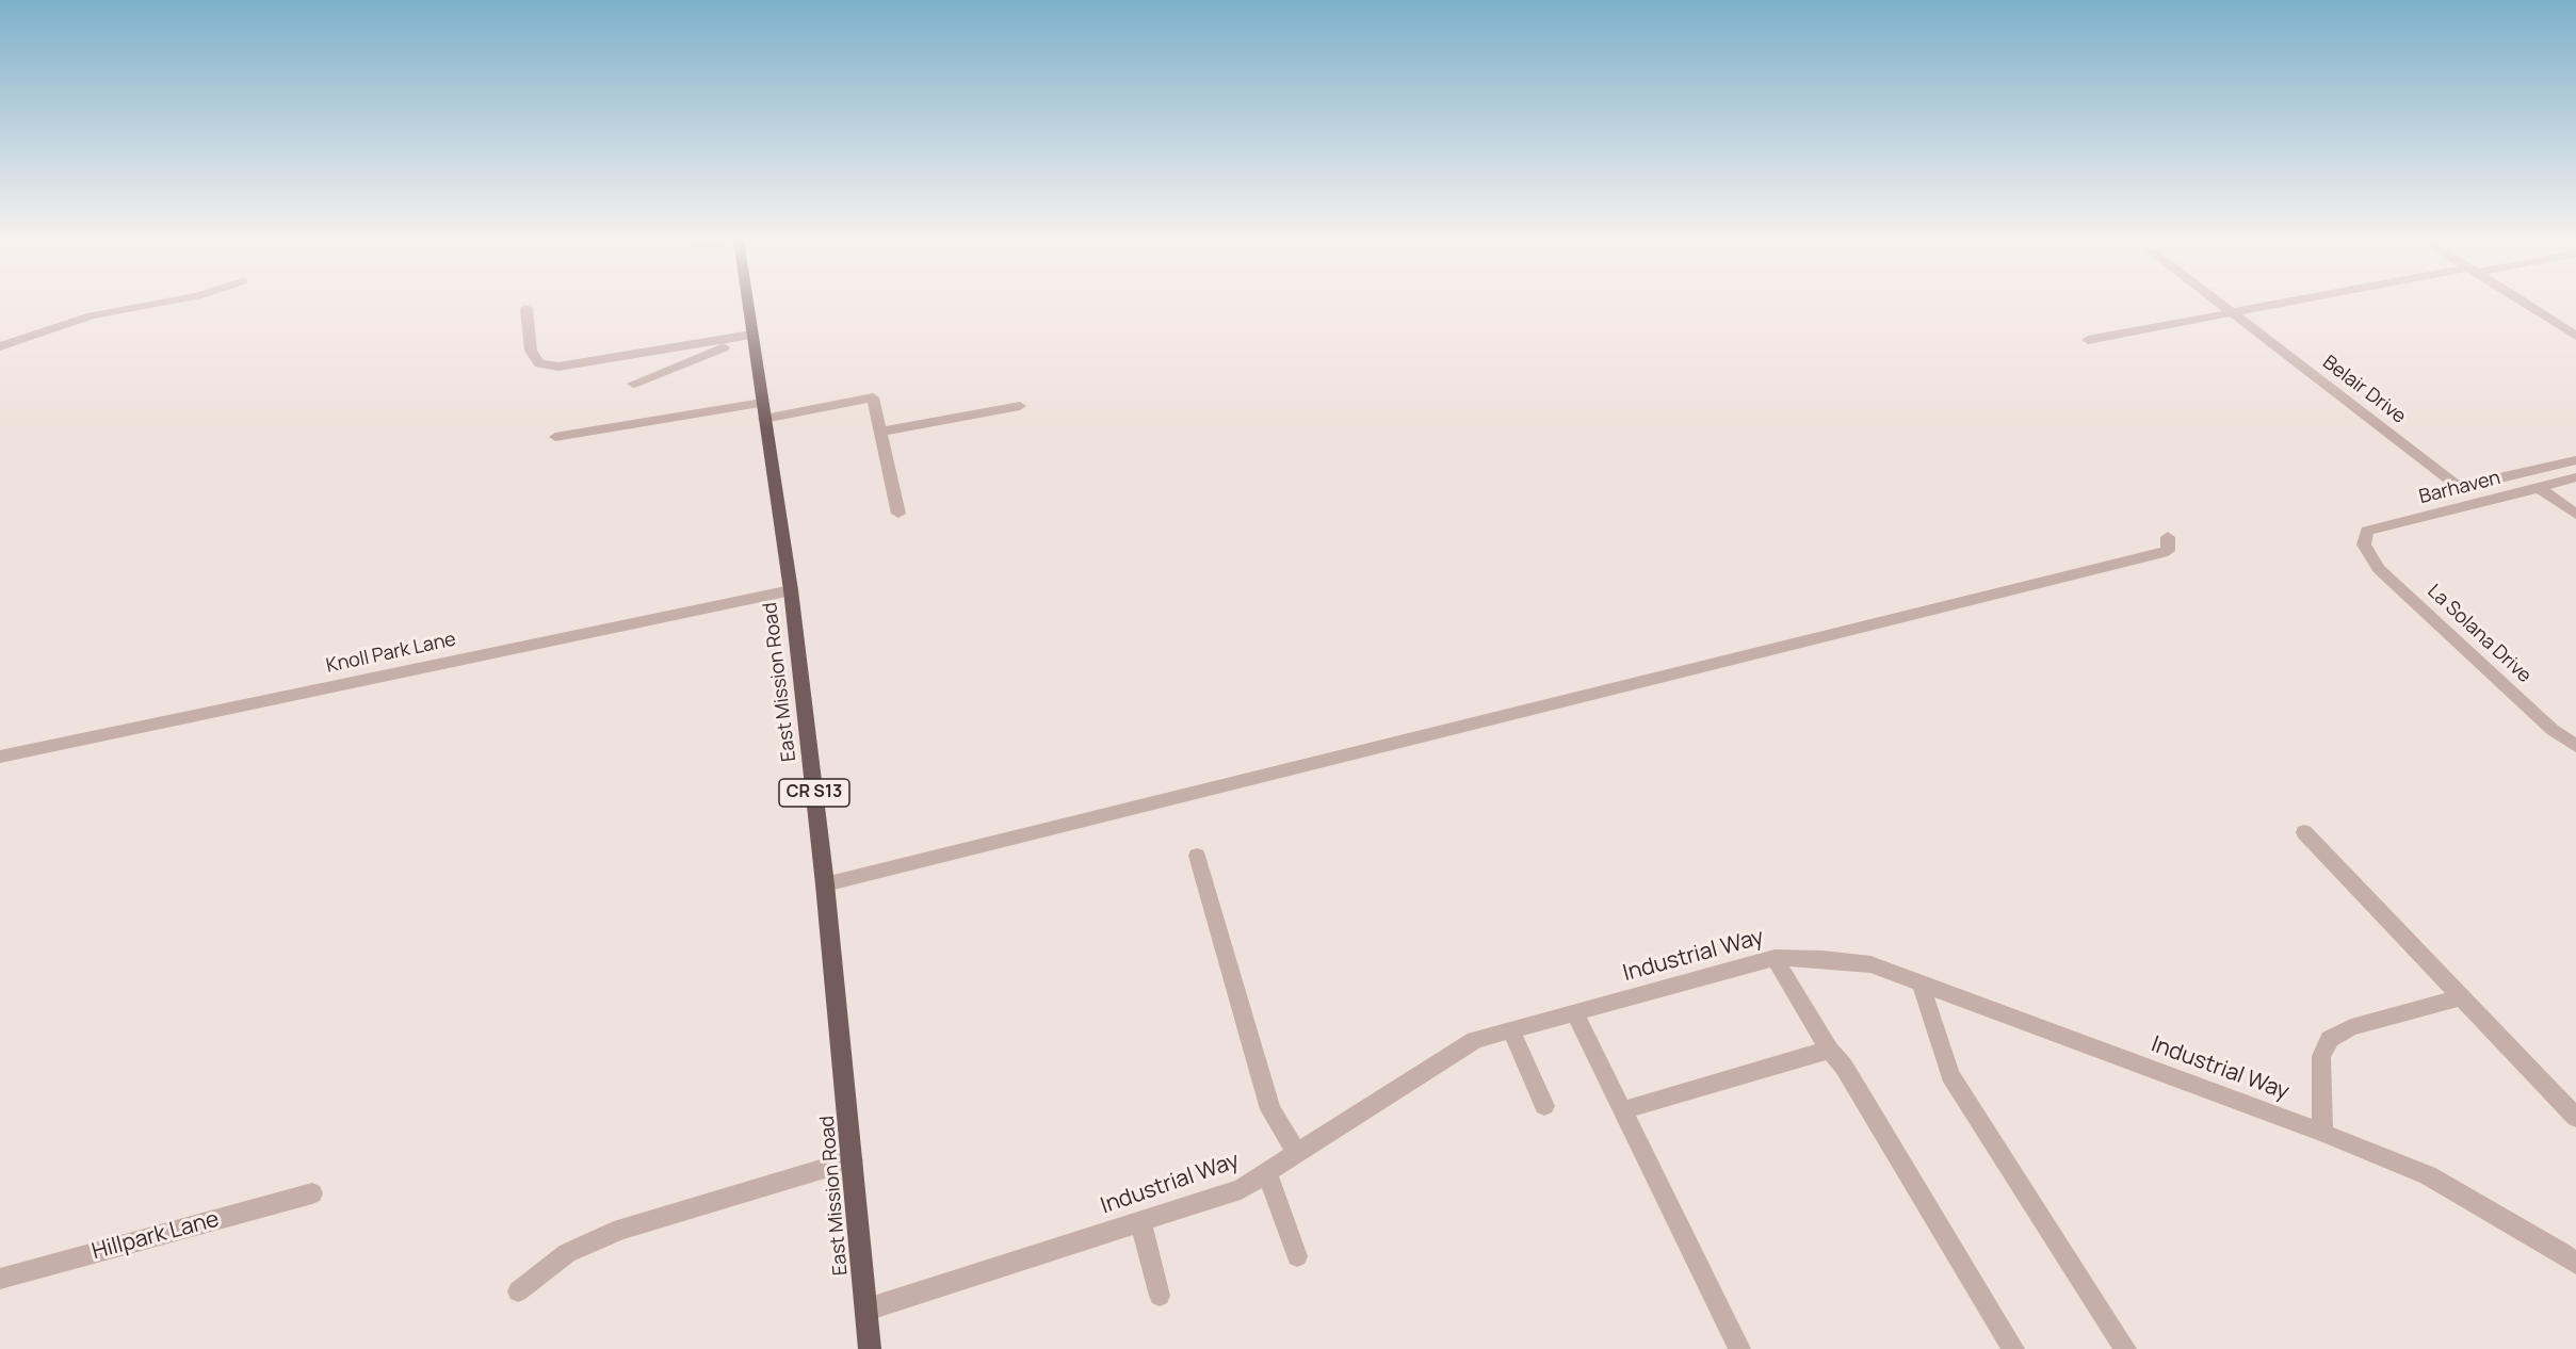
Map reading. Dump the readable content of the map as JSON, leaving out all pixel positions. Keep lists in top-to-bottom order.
{
  "streets": {
    "main road": ["East Mission Road", "CR S13"],
    "street": [
      "Belair Drive",
      "Barhaven",
      "La Solana Drive",
      "Knoll Park Lane",
      "Industrial Way",
      "Hillpark Lane"
    ]
  },
  "crossings": [
    ["Barhaven", "La Solana Drive"],
    ["Knoll Park Lane", "East Mission Road"],
    ["East Mission Road", "Industrial Way"]
  ]
}
